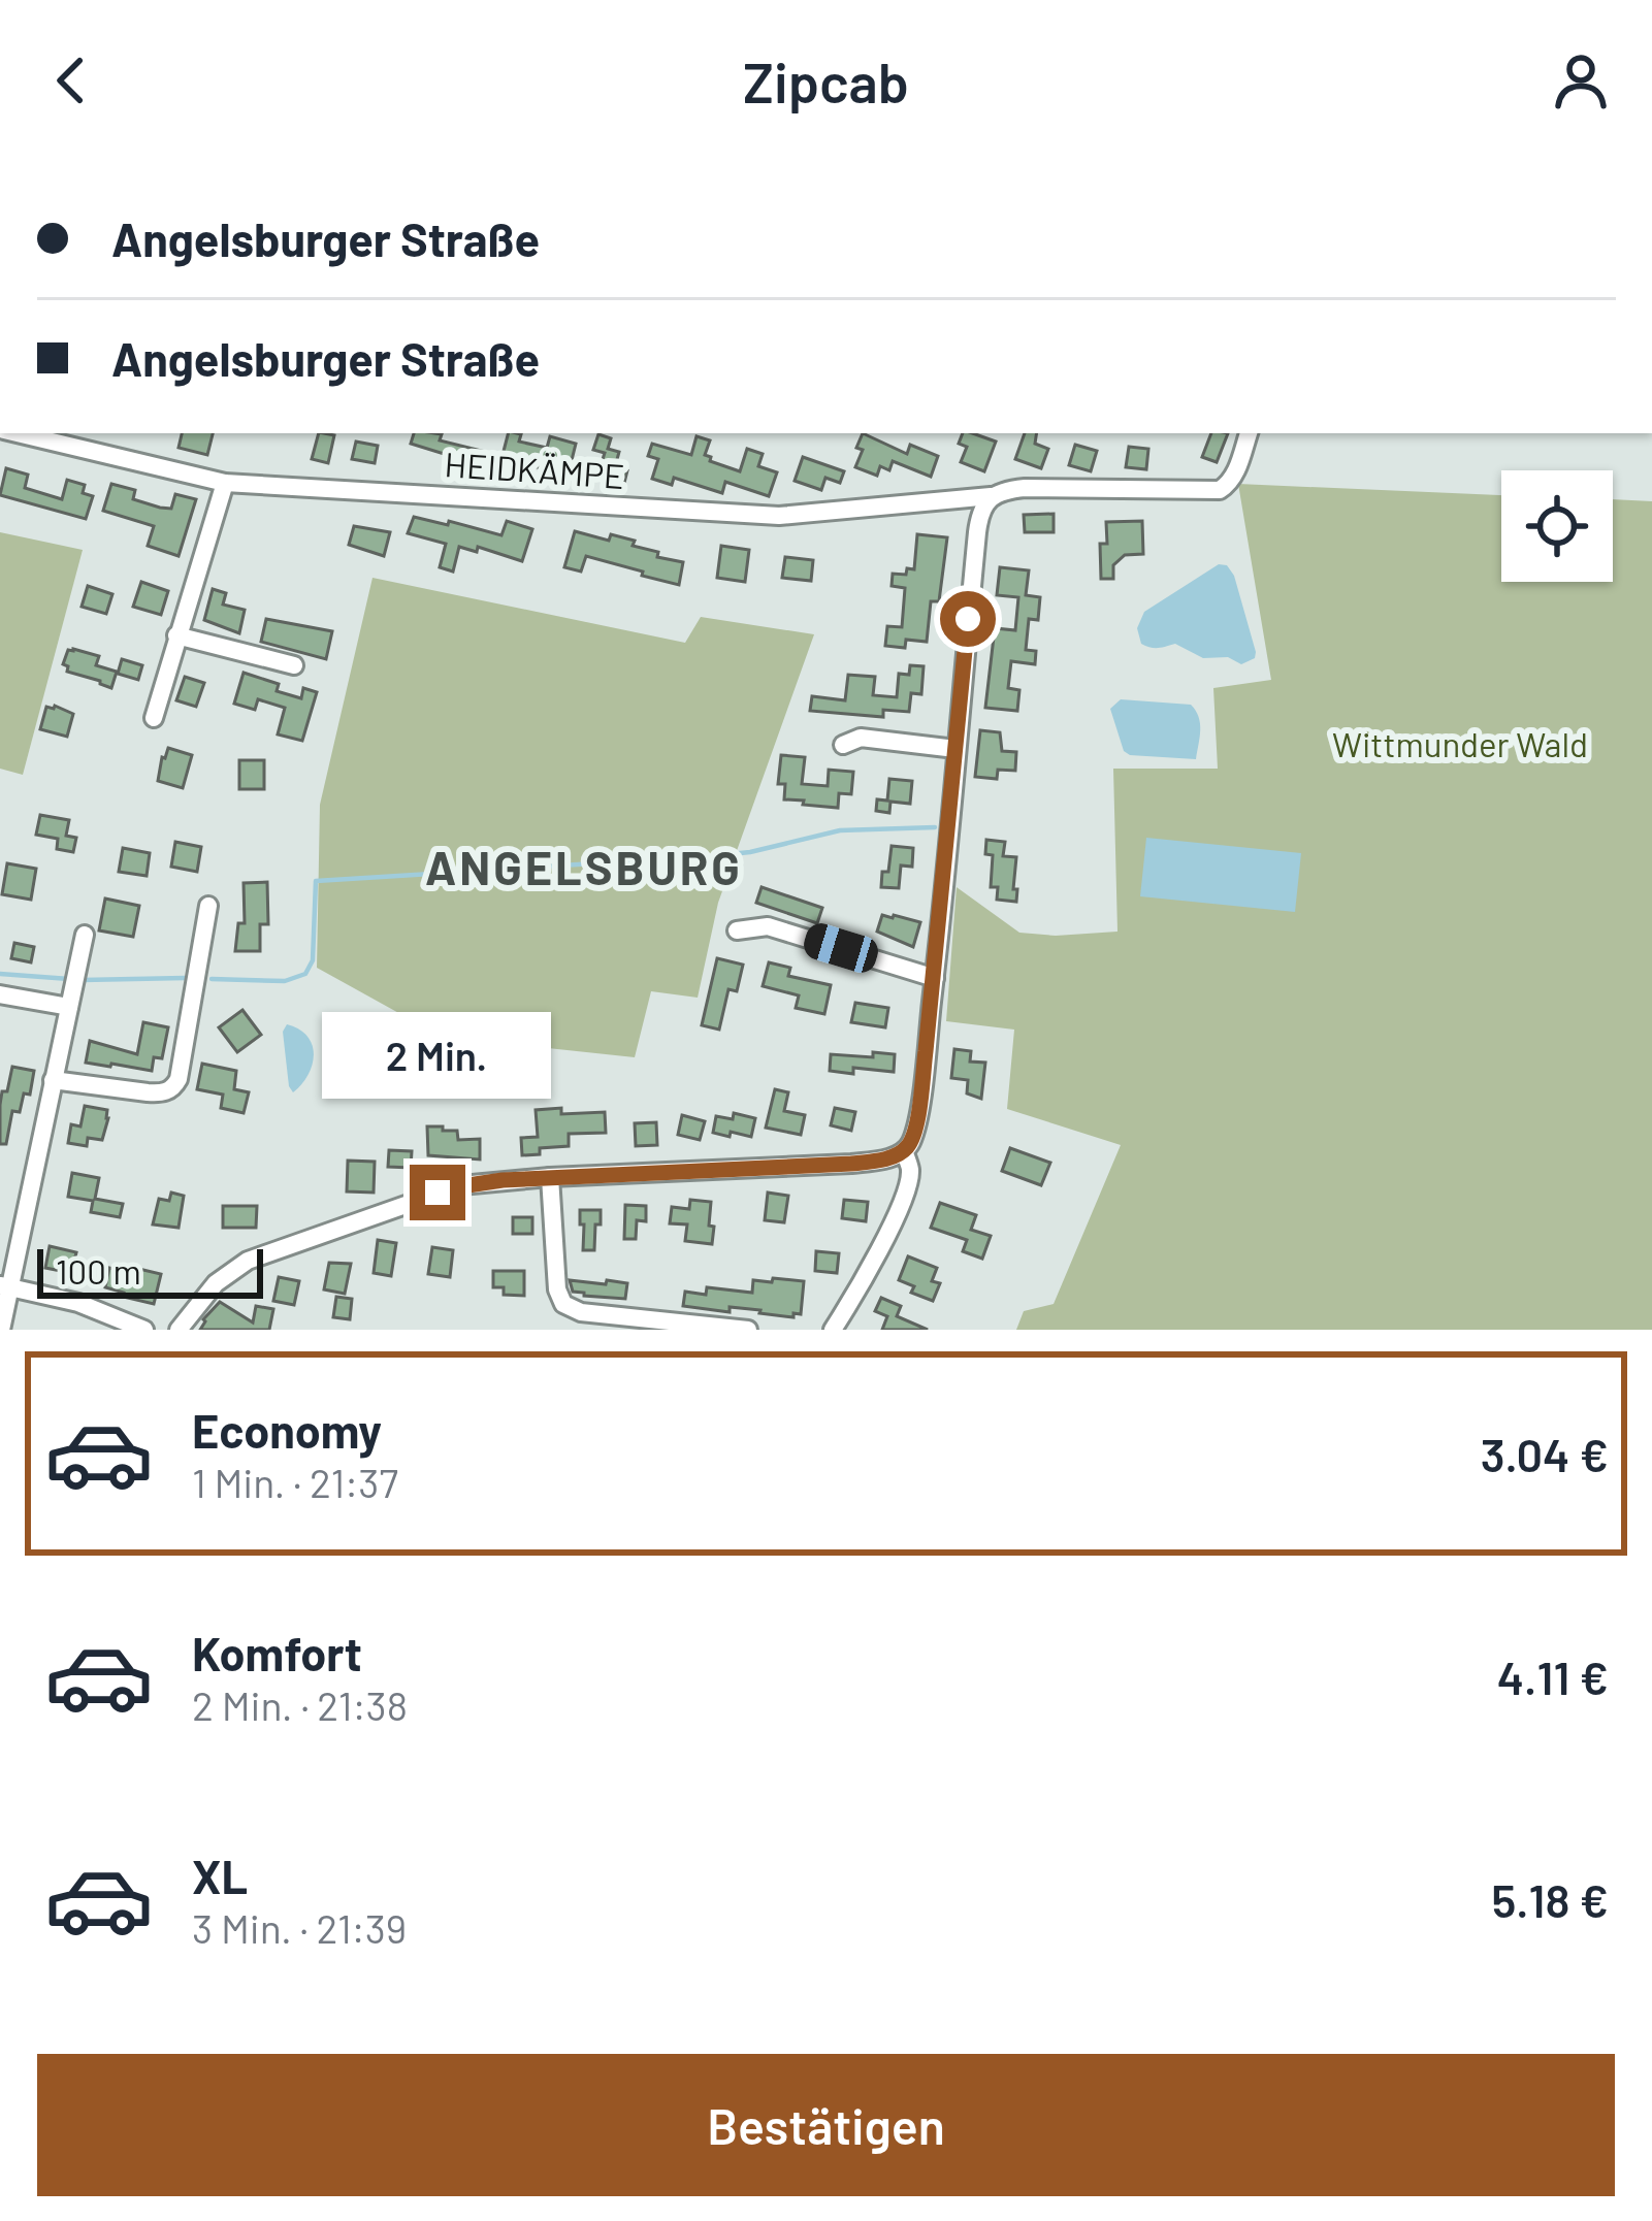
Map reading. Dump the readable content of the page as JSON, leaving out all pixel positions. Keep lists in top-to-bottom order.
{
  "streets": {
    "street": ["HEIDKÄMPE"]
  },
  "districts": ["ANGELSBURG"],
  "parks": ["Wittmunder Wald"],
  "scale_bar": "100 m",
  "page": {
    "header": "Zipcab",
    "banner": ["Angelsburger Straße", "Angelsburger Straße"],
    "bubble": "2 Min.",
    "scale": "100 m",
    "list": [
      {
        "name": "Economy",
        "note": "1 Min. · 21:37",
        "value": "3.04 €"
      },
      {
        "name": "Komfort",
        "note": "2 Min. · 21:38",
        "value": "4.11 €"
      },
      {
        "name": "XL",
        "note": "3 Min. · 21:39",
        "value": "5.18 €"
      }
    ],
    "buttons": "Bestätigen"
  }
}
